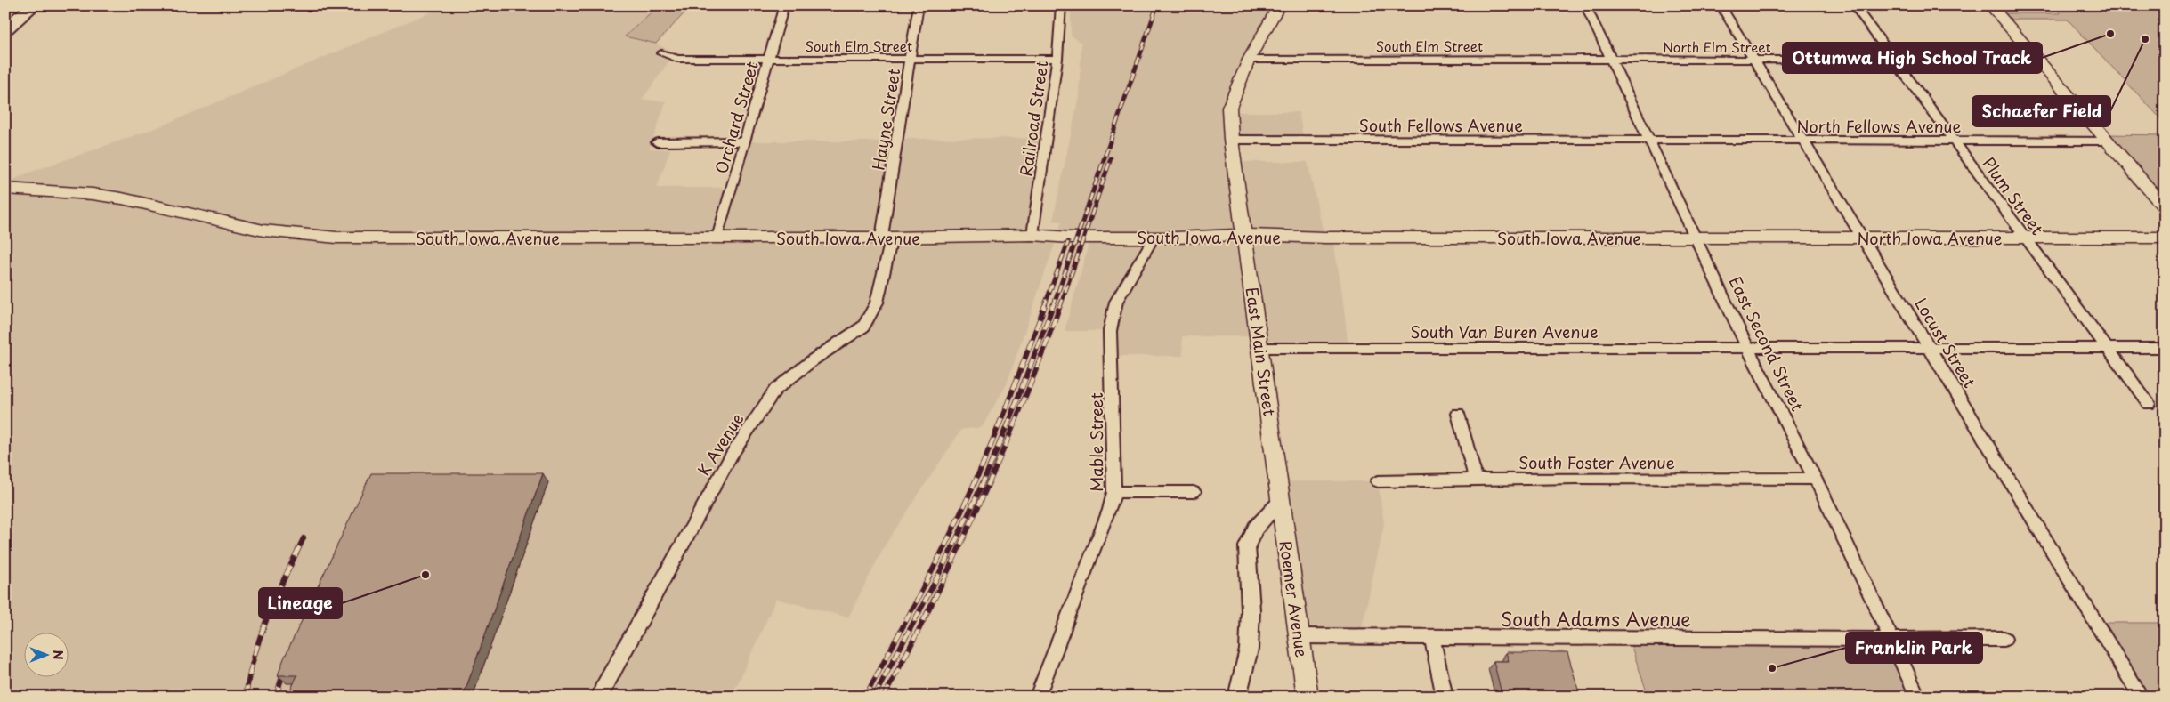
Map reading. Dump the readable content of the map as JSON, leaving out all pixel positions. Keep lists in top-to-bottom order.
{
  "streets": {
    "main road": [
      "South Iowa Avenue",
      "North Iowa Avenue",
      "East Main Street",
      "Roemer Avenue"
    ],
    "street": [
      "South Elm Street",
      "North Elm Street",
      "Orchard Street",
      "Railroad Street",
      "Hayne Street",
      "South Fellows Avenue",
      "North Fellows Avenue",
      "Plum Street",
      "South Van Buren Avenue",
      "Locust Street",
      "East Second Street",
      "Mable Street",
      "K Avenue",
      "South Foster Avenue",
      "South Adams Avenue"
    ]
  },
  "crossings": [
    ["South Elm Street", "North Elm Street"],
    ["South Elm Street", "Orchard Street"],
    ["South Elm Street", "Railroad Street"],
    ["South Elm Street", "Hayne Street"],
    ["South Elm Street", "East Second Street"],
    ["South Elm Street", "East Main Street"],
    ["North Elm Street", "Plum Street"],
    ["North Elm Street", "Locust Street"],
    ["North Elm Street", "East Second Street"],
    ["Orchard Street", "South Iowa Avenue"],
    ["Railroad Street", "South Iowa Avenue"],
    ["Hayne Street", "South Iowa Avenue"],
    ["Hayne Street", "K Avenue"],
    ["South Fellows Avenue", "North Fellows Avenue"],
    ["South Fellows Avenue", "East Second Street"],
    ["South Fellows Avenue", "East Main Street"],
    ["North Fellows Avenue", "Plum Street"],
    ["North Fellows Avenue", "Locust Street"],
    ["North Fellows Avenue", "East Second Street"],
    ["Plum Street", "North Iowa Avenue"],
    ["Plum Street", "South Van Buren Avenue"],
    ["South Iowa Avenue", "North Iowa Avenue"],
    ["South Iowa Avenue", "East Second Street"],
    ["South Iowa Avenue", "East Main Street"],
    ["South Iowa Avenue", "Mable Street"],
    ["South Iowa Avenue", "K Avenue"],
    ["North Iowa Avenue", "Locust Street"],
    ["North Iowa Avenue", "East Second Street"],
    ["South Van Buren Avenue", "Locust Street"],
    ["South Van Buren Avenue", "East Second Street"],
    ["South Van Buren Avenue", "East Main Street"],
    ["East Second Street", "South Foster Avenue"],
    ["East Second Street", "South Adams Avenue"],
    ["East Main Street", "Roemer Avenue"],
    ["Roemer Avenue", "South Adams Avenue"]
  ],
  "places": [
    "Ottumwa High School Track",
    "Schaefer Field",
    "Lineage",
    "Franklin Park"
  ],
  "north": "right"
}
